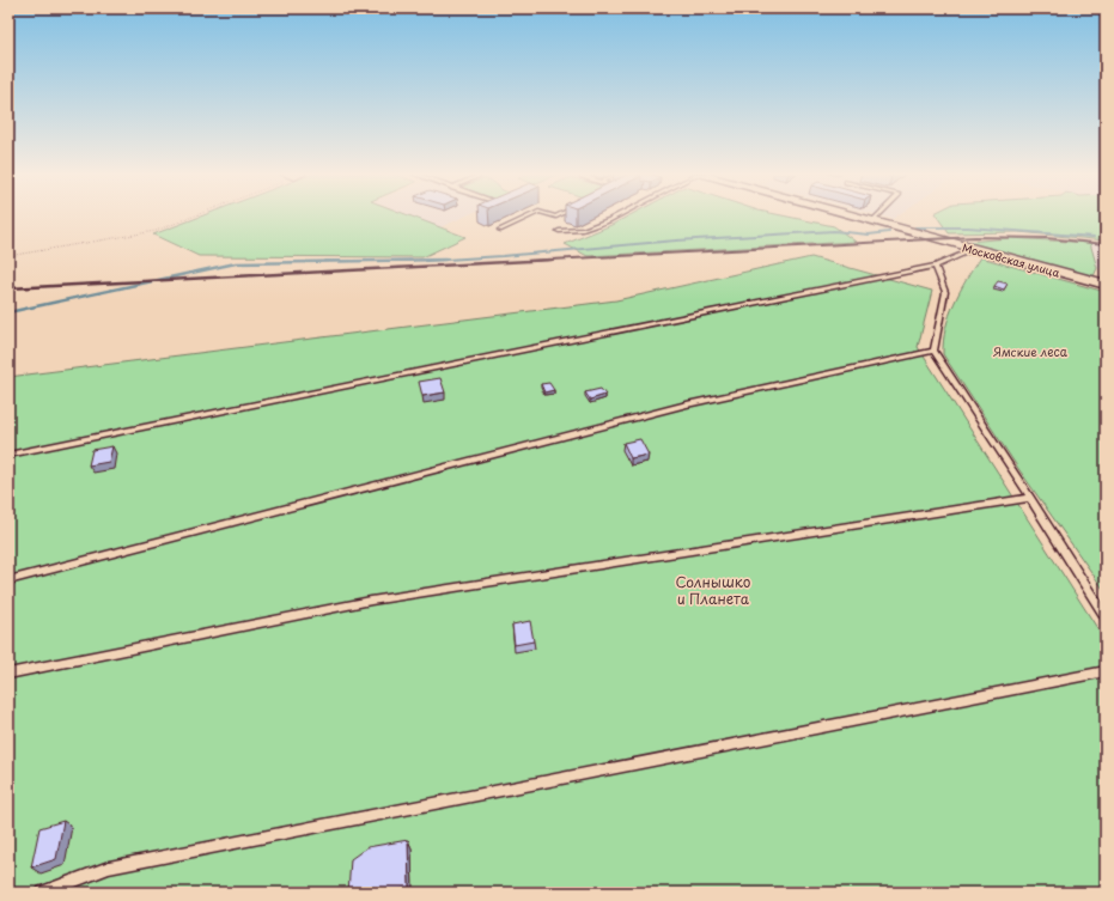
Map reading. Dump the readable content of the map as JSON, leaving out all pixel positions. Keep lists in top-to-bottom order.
{
  "streets": {
    "street": ["Московская улица"]
  },
  "parks": ["Ямские леса", "Солнышко и Планета"]
}
